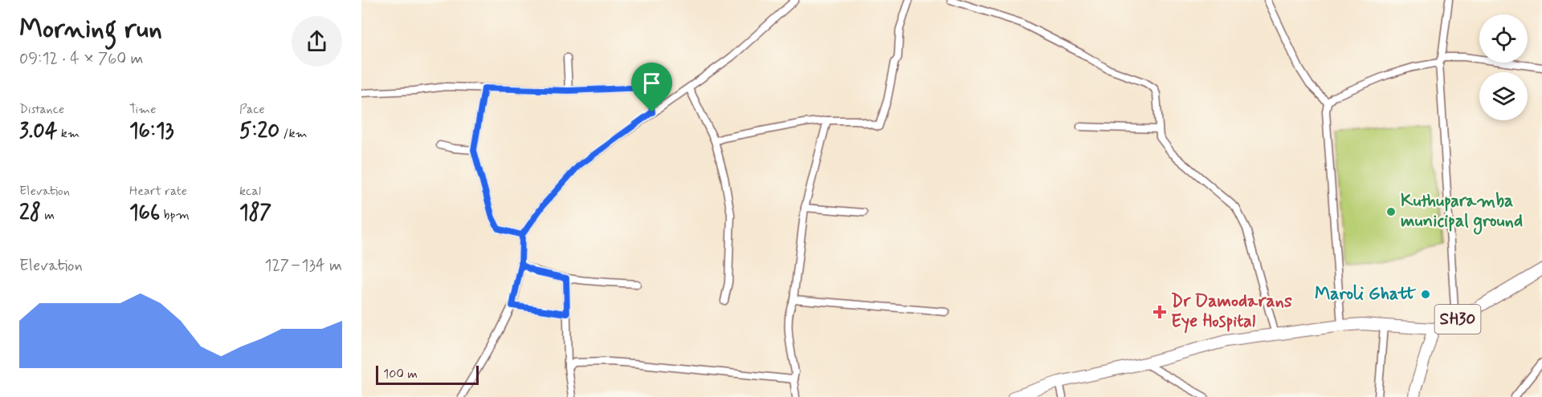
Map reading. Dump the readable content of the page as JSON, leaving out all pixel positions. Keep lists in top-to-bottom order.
{
  "streets": {
    "main road": ["SH30"]
  },
  "places": {
    "other": ["Kuthuparamba municipal ground", "Maroli Ghatt"],
    "health": ["Dr Damodarans Eye Hospital"]
  },
  "scale_bar": "100 m",
  "page": {
    "heading": ["Morning run", "09:12 · 4 × 760 m"],
    "stats": [
      ["Distance", "3.04 km"],
      ["Time", "16:13"],
      ["Pace", "5:20 /km"],
      ["Elevation", "28 m"],
      ["Heart rate", "166 bpm"],
      ["kcal", "187"]
    ],
    "chart": ["Elevation", "127–134 m"],
    "scale": "100 m"
  }
}
